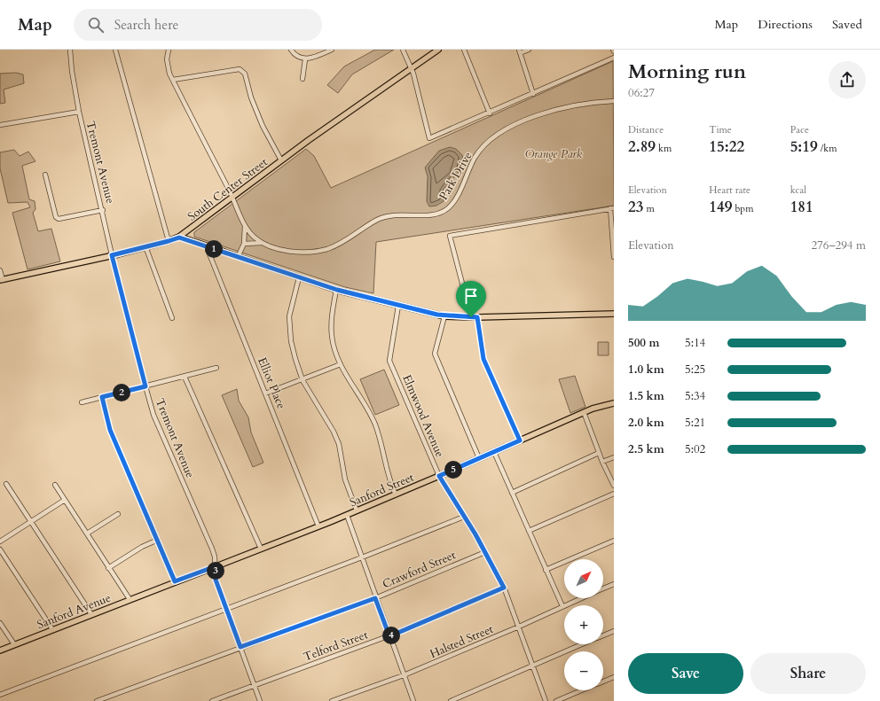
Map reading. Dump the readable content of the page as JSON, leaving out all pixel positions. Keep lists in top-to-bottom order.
{
  "streets": {
    "main road": ["South Center Street", "Sanford Street", "Sanford Avenue"],
    "street": [
      "Tremont Avenue",
      "Park Drive",
      "Elliot Place",
      "Elmwood Avenue",
      "Crawford Street",
      "Halsted Street",
      "Telford Street"
    ]
  },
  "crossings": [
    ["Tremont Avenue", "South Center Street"],
    ["Tremont Avenue", "Sanford Street"],
    ["Tremont Avenue", "Crawford Street"],
    ["Tremont Avenue", "Telford Street"],
    ["Park Drive", "South Center Street"],
    ["Elliot Place", "Sanford Street"],
    ["Elmwood Avenue", "Sanford Street"],
    ["Elmwood Avenue", "Crawford Street"],
    ["Elmwood Avenue", "Halsted Street"],
    ["Elmwood Avenue", "Telford Street"],
    ["Sanford Street", "Sanford Avenue"]
  ],
  "parks": ["Orange Park"],
  "north": "top right",
  "page": {
    "header": "Map",
    "search": "Search here",
    "nav": ["Map", "Directions", "Saved"],
    "heading": ["Morning run", "06:27"],
    "stats": [
      ["Distance", "2.89 km"],
      ["Time", "15:22"],
      ["Pace", "5:19 /km"],
      ["Elevation", "23 m"],
      ["Heart rate", "149 bpm"],
      ["kcal", "181"]
    ],
    "chart": ["Elevation", "276–294 m"],
    "pins": [
      "1",
      "2",
      "5",
      "3",
      "4"
    ],
    "list": [
      {
        "name": "500 m",
        "note": "5:14"
      },
      {
        "name": "1.0 km",
        "note": "5:25"
      },
      {
        "name": "1.5 km",
        "note": "5:34"
      },
      {
        "name": "2.0 km",
        "note": "5:21"
      },
      {
        "name": "2.5 km",
        "note": "5:02"
      }
    ],
    "map_buttons": ["+", "−"],
    "buttons": ["Save", "Share"]
  }
}
